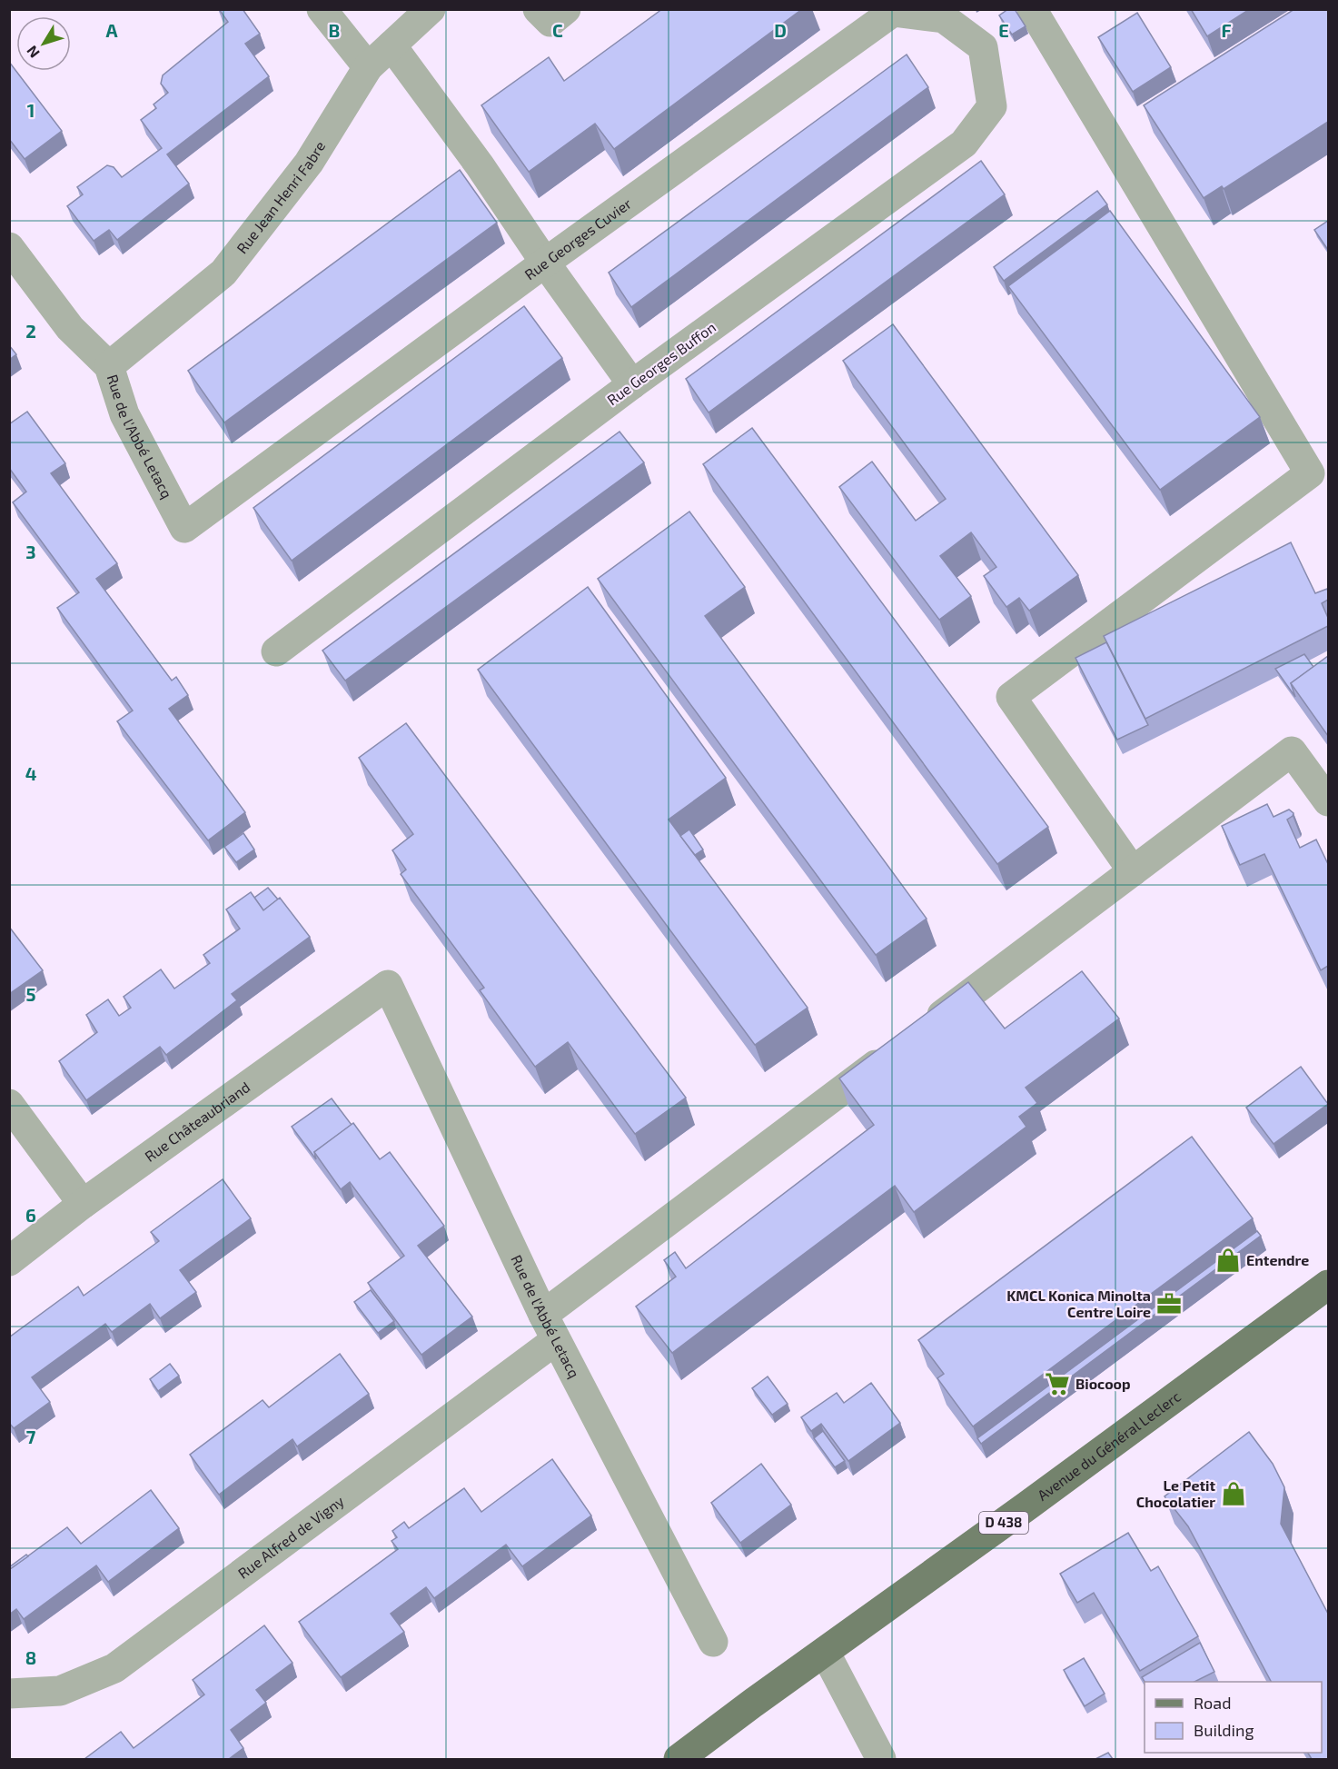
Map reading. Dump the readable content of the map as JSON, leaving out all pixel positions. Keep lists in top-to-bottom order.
{
  "streets": {
    "main road": ["Avenue du Général Leclerc", "D 438"],
    "street": [
      "Rue Jean Henri Fabre",
      "Rue Georges Cuvier",
      "Rue Georges Buffon",
      "Rue de l'Abbé Letacq",
      "Rue Châteaubriand",
      "Rue Alfred de Vigny"
    ]
  },
  "crossings": [
    ["Rue Jean Henri Fabre", "Rue de l'Abbé Letacq"],
    ["Rue Georges Cuvier", "Rue Georges Buffon"],
    ["Rue Georges Cuvier", "Rue de l'Abbé Letacq"],
    ["Rue de l'Abbé Letacq", "Rue Châteaubriand"],
    ["Rue de l'Abbé Letacq", "Rue Alfred de Vigny"]
  ],
  "places": {
    "shop": ["Entendre", "Le Petit Chocolatier"],
    "office": ["KMCL Konica Minolta Centre Loire"],
    "supermarket": ["Biocoop"]
  },
  "legend": ["Road", "Building"],
  "north": "bottom left",
  "grid": {
    "columns": [
      "A",
      "B",
      "C",
      "D",
      "E",
      "F"
    ],
    "rows": [
      "1",
      "2",
      "3",
      "4",
      "5",
      "6",
      "7",
      "8"
    ]
  }
}
